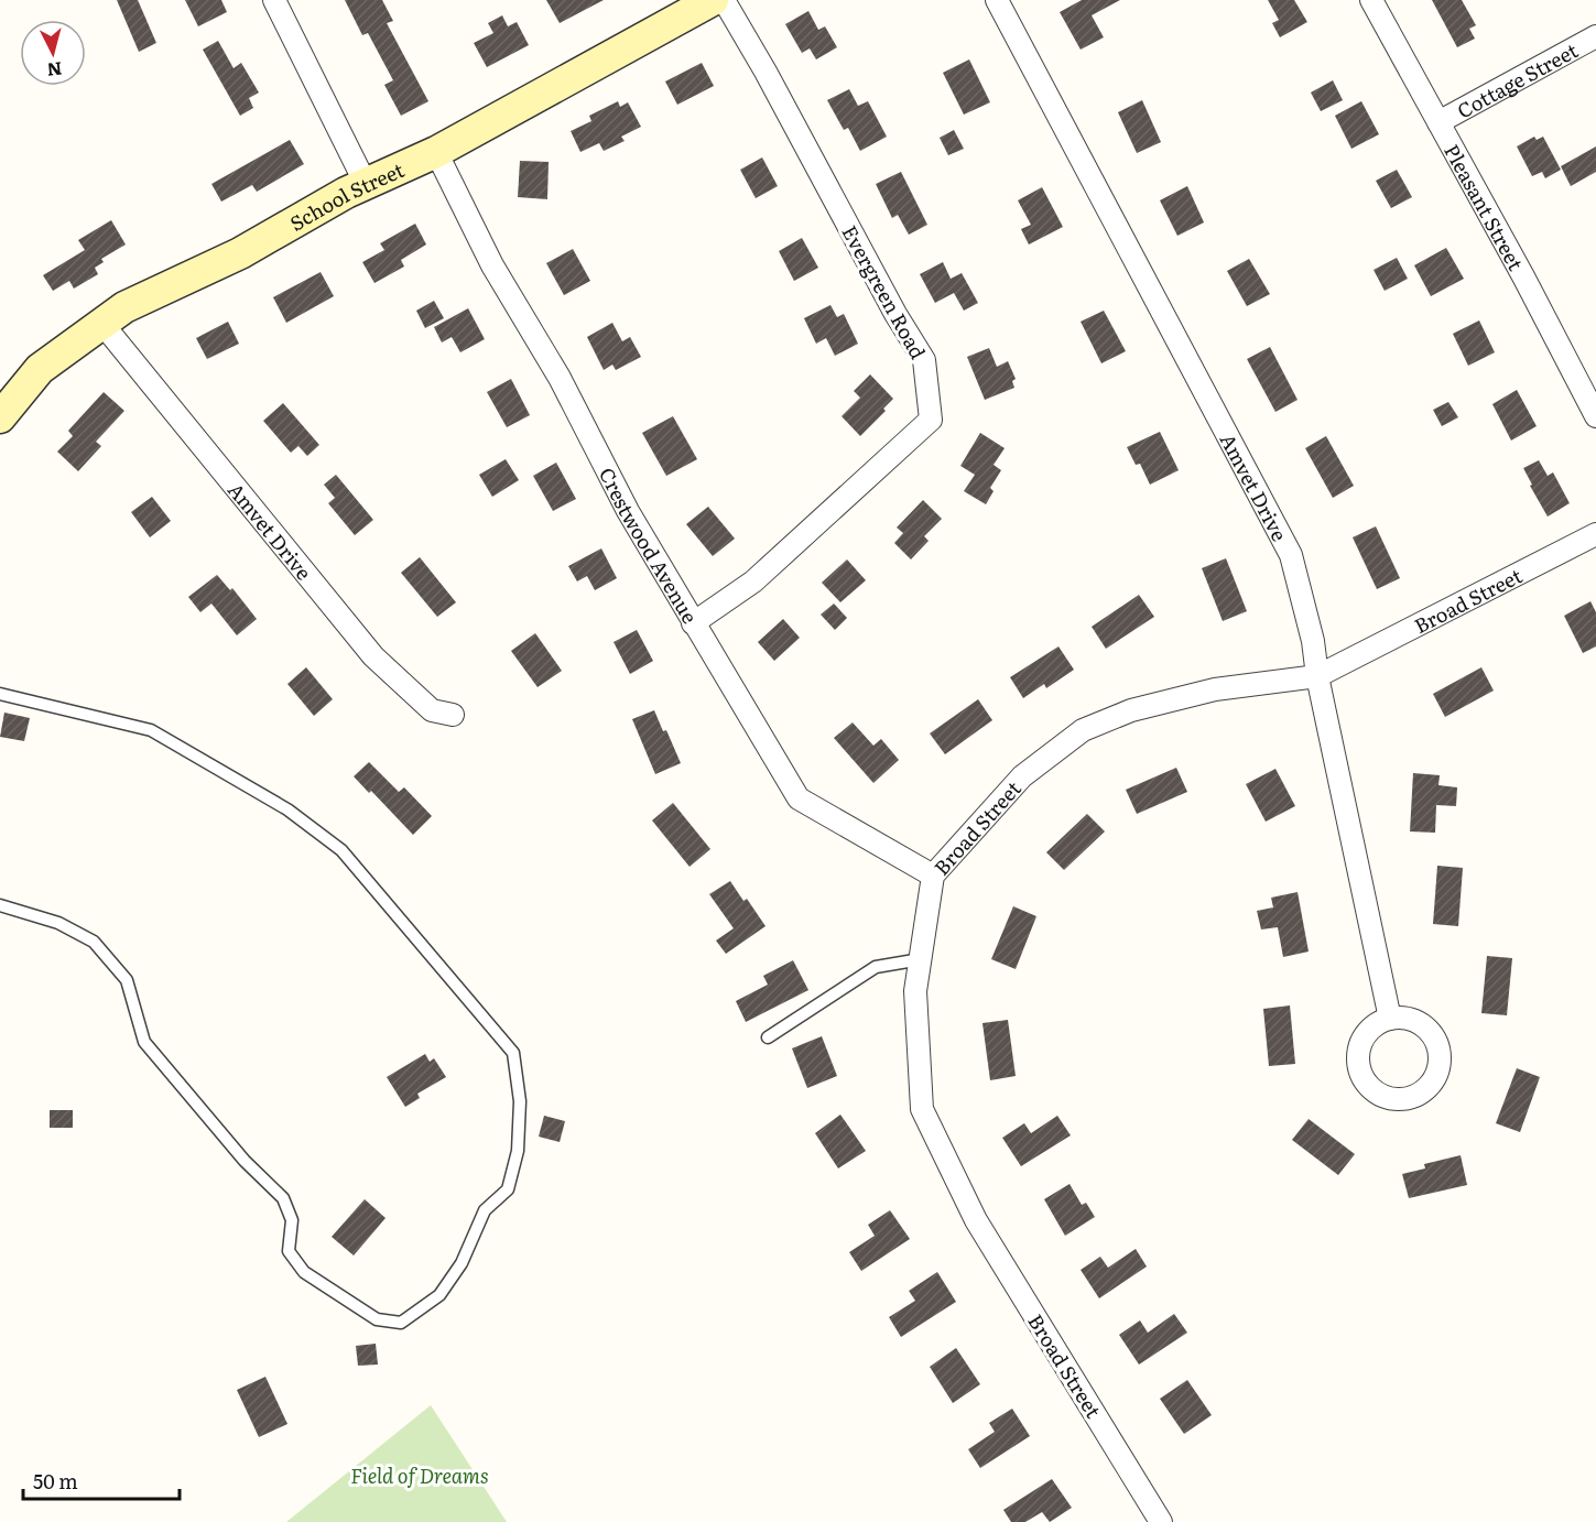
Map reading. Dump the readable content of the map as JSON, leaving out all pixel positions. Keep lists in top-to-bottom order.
{
  "streets": {
    "street": [
      "Cottage Street",
      "School Street",
      "Pleasant Street",
      "Evergreen Road",
      "Amvet Drive",
      "Crestwood Avenue",
      "Broad Street"
    ]
  },
  "crossings": [
    ["Cottage Street", "Pleasant Street"],
    ["School Street", "Amvet Drive"],
    ["School Street", "Crestwood Avenue"],
    ["Evergreen Road", "Crestwood Avenue"],
    ["Amvet Drive", "Broad Street"],
    ["Crestwood Avenue", "Broad Street"]
  ],
  "parks": ["Field of Dreams"],
  "scale_bar": "50 m",
  "north": "bottom"
}
